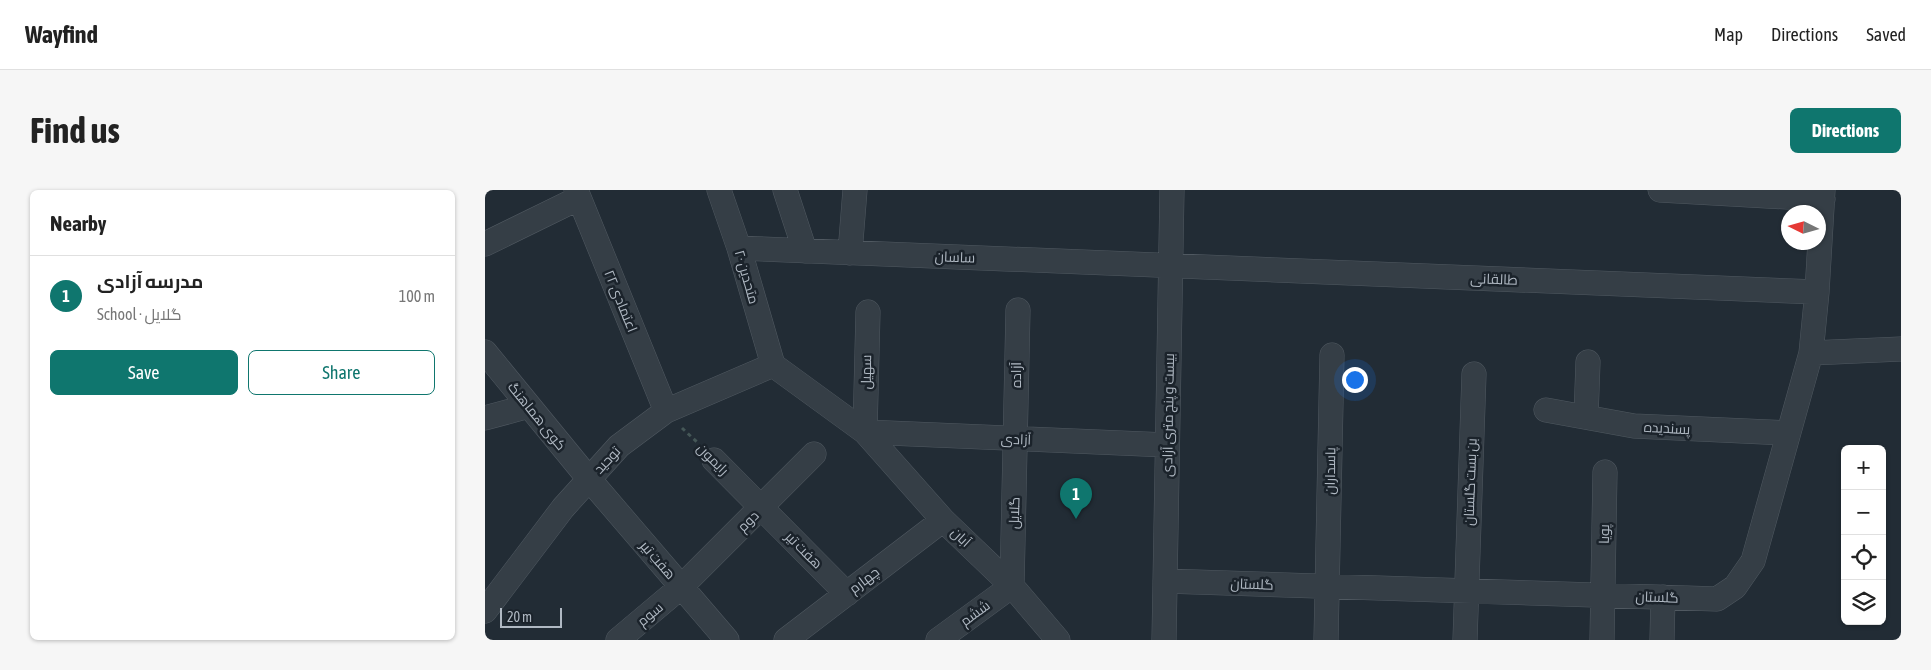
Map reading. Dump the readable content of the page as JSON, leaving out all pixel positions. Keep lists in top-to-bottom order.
{
  "streets": {
    "street": [
      "ساسان",
      "متحدین ۲۰",
      "طالقانی",
      "اعتمادی ۲۲",
      "سهیل",
      "آزاده",
      "بیست و پنج متری آزادی",
      "کوی هماهنگ",
      "پسندیده",
      "آزادی",
      "رایمون",
      "توحید",
      "پاسداران",
      "بن بست گلستان",
      "گلایل",
      "دوم",
      "پویا",
      "آبان",
      "هفت تیر",
      "هفتِ تیر",
      "چهارم",
      "گلستان",
      "ششم",
      "سوم"
    ]
  },
  "crossings": [
    ["ساسان", "متحدین ۲۰"],
    ["ساسان", "طالقانی"],
    ["ساسان", "بیست و پنج متری آزادی"],
    ["متحدین ۲۰", "توحید"],
    ["متحدین ۲۰", "آبان"],
    ["طالقانی", "بیست و پنج متری آزادی"],
    ["طالقانی", "گلستان"],
    ["اعتمادی ۲۲", "رایمون"],
    ["اعتمادی ۲۲", "توحید"],
    ["سهیل", "آزادی"],
    ["سهیل", "آبان"],
    ["آزاده", "آزادی"],
    ["آزاده", "گلایل"],
    ["بیست و پنج متری آزادی", "آزادی"],
    ["بیست و پنج متری آزادی", "گلستان"],
    ["کوی هماهنگ", "توحید"],
    ["کوی هماهنگ", "هفتِ تیر"],
    ["پسندیده", "گلستان"],
    ["آزادی", "گلایل"],
    ["آزادی", "آبان"],
    ["رایمون", "توحید"],
    ["رایمون", "دوم"],
    ["رایمون", "هفت تیر"],
    ["توحید", "آبان"],
    ["توحید", "هفتِ تیر"],
    ["پاسداران", "گلستان"],
    ["بن بست گلستان", "گلستان"],
    ["گلایل", "آبان"],
    ["گلایل", "ششم"],
    ["دوم", "هفت تیر"],
    ["دوم", "هفتِ تیر"],
    ["دوم", "سوم"],
    ["پویا", "گلستان"],
    ["آبان", "چهارم"],
    ["آبان", "ششم"],
    ["هفت تیر", "چهارم"],
    ["هفتِ تیر", "سوم"]
  ],
  "scale_bar": "20 m",
  "north": "left",
  "page": {
    "header": "Wayfind",
    "nav": ["Map", "Directions", "Saved"],
    "buttons": [
      "Directions",
      ["Save", "Share"]
    ],
    "title": "Find us",
    "heading": "Nearby",
    "list": [
      {
        "mark": "1",
        "name": "مدرسه آزادی",
        "note": "School · گلایل",
        "value": "100 m"
      }
    ],
    "map_buttons": ["+", "−"],
    "pins": "1",
    "scale": "20 m"
  }
}
